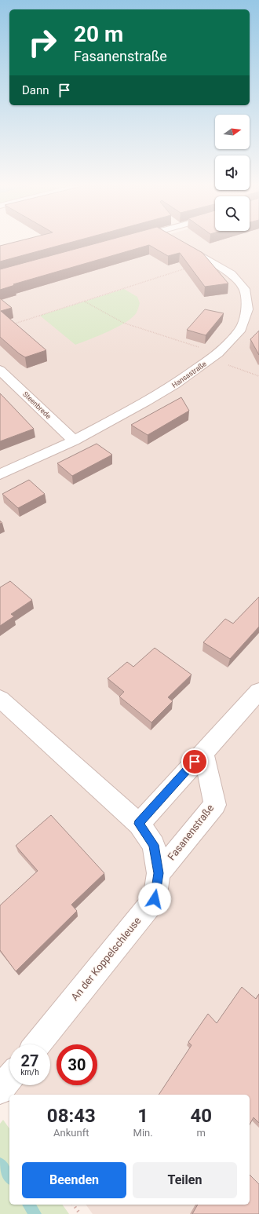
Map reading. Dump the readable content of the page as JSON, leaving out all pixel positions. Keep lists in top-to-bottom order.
{
  "streets": {
    "street": [
      "Hansastraße",
      "Steenbrede",
      "Fasanenstraße",
      "An der Koppelschleuse"
    ]
  },
  "crossings": [
    ["Hansastraße", "Steenbrede"],
    ["Fasanenstraße", "An der Koppelschleuse"]
  ],
  "north": "right",
  "page": {
    "turn": ["20 m", "Fasanenstraße"],
    "then": "Dann",
    "speed": "27 km/h",
    "limit": "30",
    "eta": [
      "08:43",
      "Ankunft",
      "1",
      "Min.",
      "40",
      "m"
    ],
    "buttons": ["Beenden", "Teilen"]
  }
}
